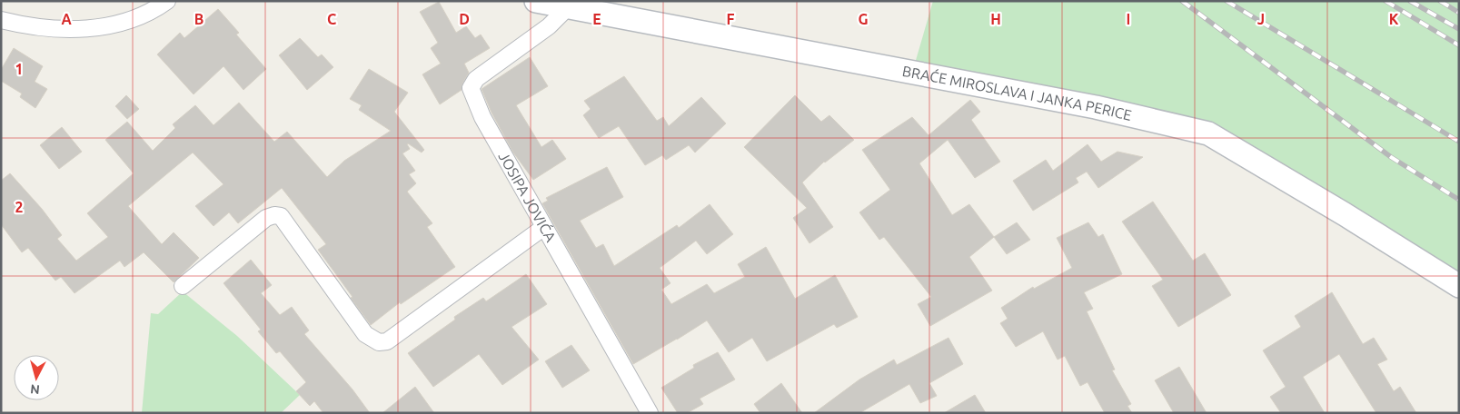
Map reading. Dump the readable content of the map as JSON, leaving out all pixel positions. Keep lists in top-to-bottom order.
{
  "streets": {
    "main road": ["BRAĆE MIROSLAVA I JANKA PERICE"],
    "street": ["JOSIPA JOVIĆA"]
  },
  "crossings": [
    ["BRAĆE MIROSLAVA I JANKA PERICE", "JOSIPA JOVIĆA"]
  ],
  "north": "bottom",
  "grid": {
    "columns": [
      "A",
      "B",
      "C",
      "D",
      "E",
      "F",
      "G",
      "H",
      "I",
      "J",
      "K"
    ],
    "rows": ["1", "2"]
  }
}
